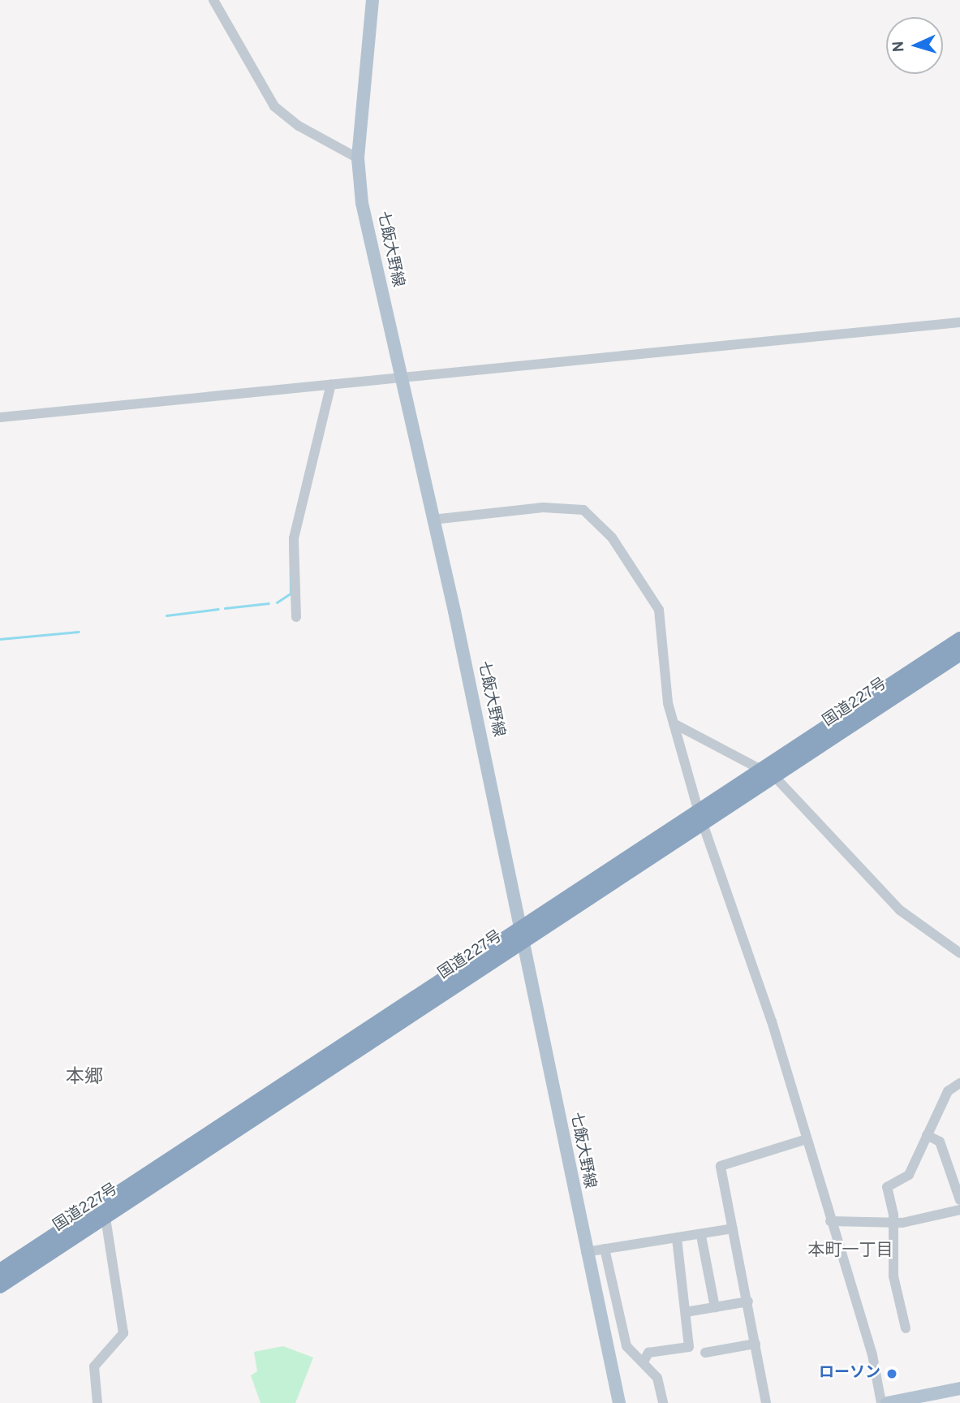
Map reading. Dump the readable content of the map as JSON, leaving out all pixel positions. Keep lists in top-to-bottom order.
{
  "streets": {
    "highway": ["国道227号"],
    "main road": ["七飯大野線"]
  },
  "crossings": [
    ["七飯大野線", "国道227号"]
  ],
  "districts": ["本郷", "本町一丁目"],
  "places": ["ローソン"],
  "north": "left"
}
